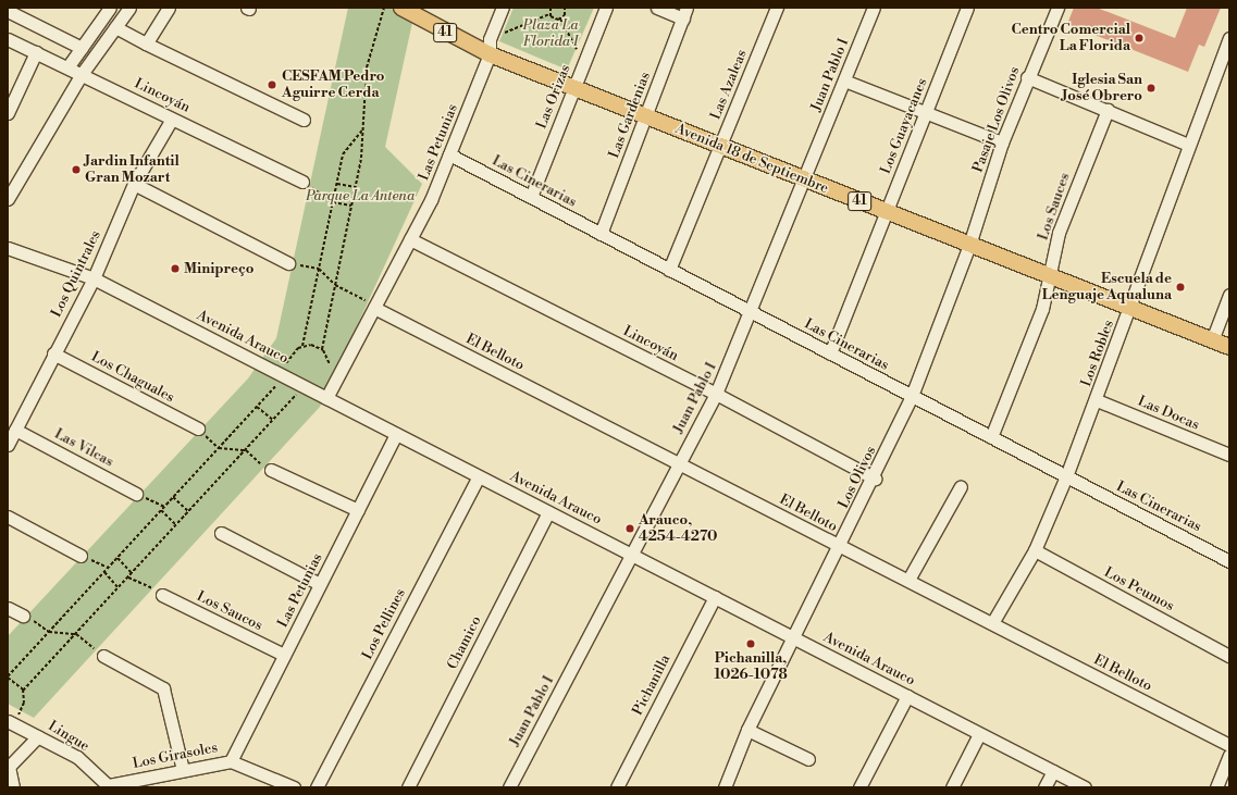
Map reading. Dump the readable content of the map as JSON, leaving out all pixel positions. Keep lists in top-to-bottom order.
{
  "streets": {
    "main road": ["41", "Avenida 18 de Septiembre"],
    "street": [
      "Juan Pablo I",
      "Las Azaleas",
      "Lincoyán",
      "Las Orizas",
      "Las Gardenias",
      "Pasaje Los Olivos",
      "Los Guayacanes",
      "Las Petunias",
      "Las Cinerarias",
      "Los Sauces",
      "Los Quintrales",
      "Avenida Arauco",
      "El Belloto",
      "Los Robles",
      "Los Chaguales",
      "Las Docas",
      "Las Vilcas",
      "Los Olivos",
      "Los Peumos",
      "Los Saucos",
      "Los Pellines",
      "Chamico",
      "Pichanilla",
      "Lingue",
      "Los Girasoles"
    ]
  },
  "crossings": [
    ["Juan Pablo I", "Lincoyán"],
    ["Juan Pablo I", "Avenida 18 de Septiembre"],
    ["Juan Pablo I", "Las Cinerarias"],
    ["Juan Pablo I", "Avenida Arauco"],
    ["Juan Pablo I", "El Belloto"],
    ["Las Azaleas", "Avenida 18 de Septiembre"],
    ["Las Azaleas", "Las Cinerarias"],
    ["Lincoyán", "Las Petunias"],
    ["Lincoyán", "Los Quintrales"],
    ["Lincoyán", "Los Olivos"],
    ["Las Orizas", "Avenida 18 de Septiembre"],
    ["Las Orizas", "Las Cinerarias"],
    ["Las Gardenias", "Avenida 18 de Septiembre"],
    ["Las Gardenias", "Las Cinerarias"],
    ["Pasaje Los Olivos", "Avenida 18 de Septiembre"],
    ["Pasaje Los Olivos", "Los Olivos"],
    ["Los Guayacanes", "Avenida 18 de Septiembre"],
    ["Los Guayacanes", "Las Cinerarias"],
    ["Las Petunias", "Avenida 18 de Septiembre"],
    ["Las Petunias", "Las Cinerarias"],
    ["Las Petunias", "Avenida Arauco"],
    ["Las Petunias", "El Belloto"],
    ["Las Petunias", "Los Saucos"],
    ["Las Petunias", "Los Girasoles"],
    ["Avenida 18 de Septiembre", "Los Sauces"],
    ["Avenida 18 de Septiembre", "Los Robles"],
    ["Avenida 18 de Septiembre", "Los Olivos"],
    ["Las Cinerarias", "Los Sauces"],
    ["Las Cinerarias", "Los Robles"],
    ["Las Cinerarias", "Los Olivos"],
    ["Los Quintrales", "Avenida Arauco"],
    ["Los Quintrales", "Los Chaguales"],
    ["Los Quintrales", "Las Vilcas"],
    ["Avenida Arauco", "Los Olivos"],
    ["Avenida Arauco", "Los Pellines"],
    ["Avenida Arauco", "Chamico"],
    ["Avenida Arauco", "Pichanilla"],
    ["El Belloto", "Los Robles"],
    ["El Belloto", "Los Olivos"],
    ["Los Robles", "Las Docas"],
    ["Los Robles", "Los Peumos"],
    ["Lingue", "Los Girasoles"]
  ],
  "parks": ["Plaza La Florida I", "Parque La Antena"],
  "places": [
    "Centro Comercial La Florida",
    "CESFAM Pedro Aguirre Cerda",
    "Iglesia San José Obrero",
    "Jardin Infantil Gran Mozart",
    "Minipreço",
    "Escuela de Lenguaje Aqualuna",
    "Arauco, 4254-4270",
    "Pichanilla, 1026-1078"
  ]
}
